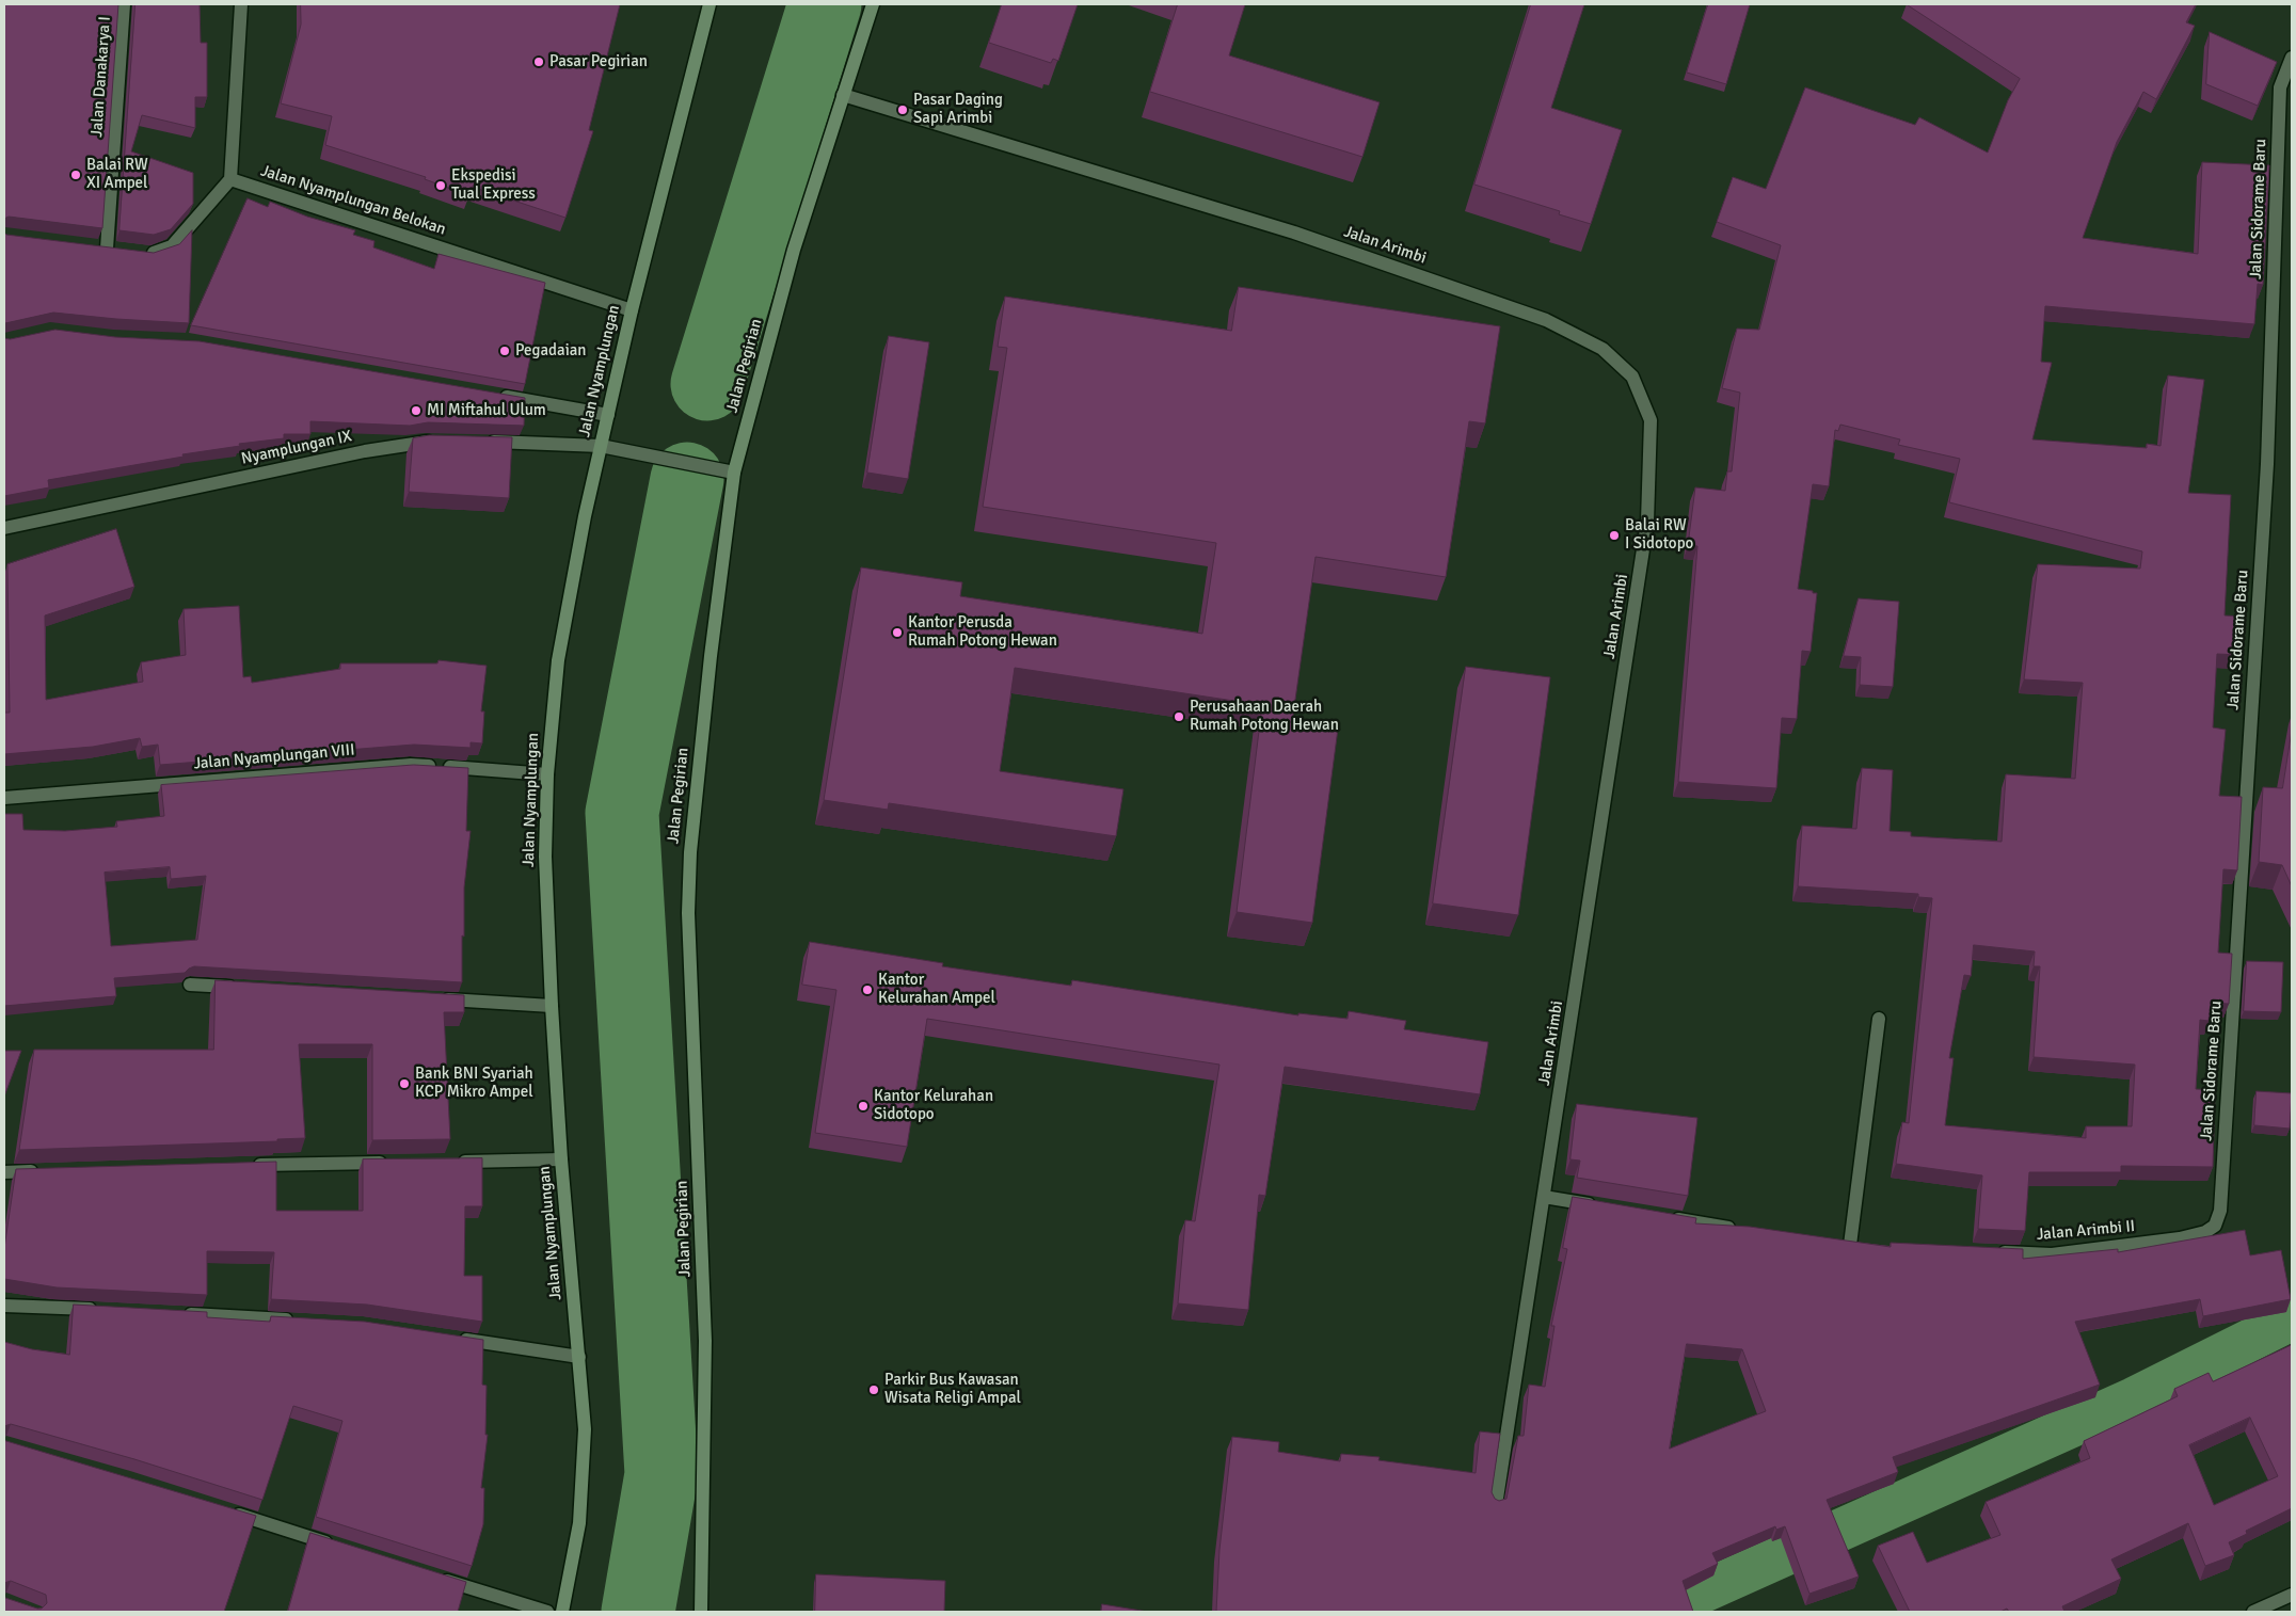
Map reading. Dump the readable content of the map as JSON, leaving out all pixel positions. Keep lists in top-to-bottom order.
{
  "streets": {
    "main road": ["Jalan Pegirian", "Jalan Nyamplungan"],
    "street": [
      "Jalan Danakarya I",
      "Jalan Nyamplungan Belokan",
      "Jalan Sidorame Baru",
      "Jalan Arimbi",
      "Nyamplungan IX",
      "Jalan Nyamplungan VIII",
      "Jalan Arimbi II"
    ]
  },
  "crossings": [
    ["Jalan Nyamplungan Belokan", "Jalan Nyamplungan"],
    ["Jalan Sidorame Baru", "Jalan Arimbi II"],
    ["Jalan Arimbi", "Jalan Pegirian"],
    ["Jalan Nyamplungan", "Jalan Nyamplungan VIII"]
  ],
  "places": [
    "Pasar Pegirian",
    "Pasar Daging Sapi Arimbi",
    "Balai RW XI Ampel",
    "Ekspedisi Tual Express",
    "Pegadaian",
    "MI Miftahul Ulum",
    "Balai RW I Sidotopo",
    "Kantor Perusda Rumah Potong Hewan",
    "Perusahaan Daerah Rumah Potong Hewan",
    "Kantor Kelurahan Ampel",
    "Bank BNI Syariah KCP Mikro Ampel",
    "Kantor Kelurahan Sidotopo",
    "Parkir Bus Kawasan Wisata Religi Ampal"
  ]
}
